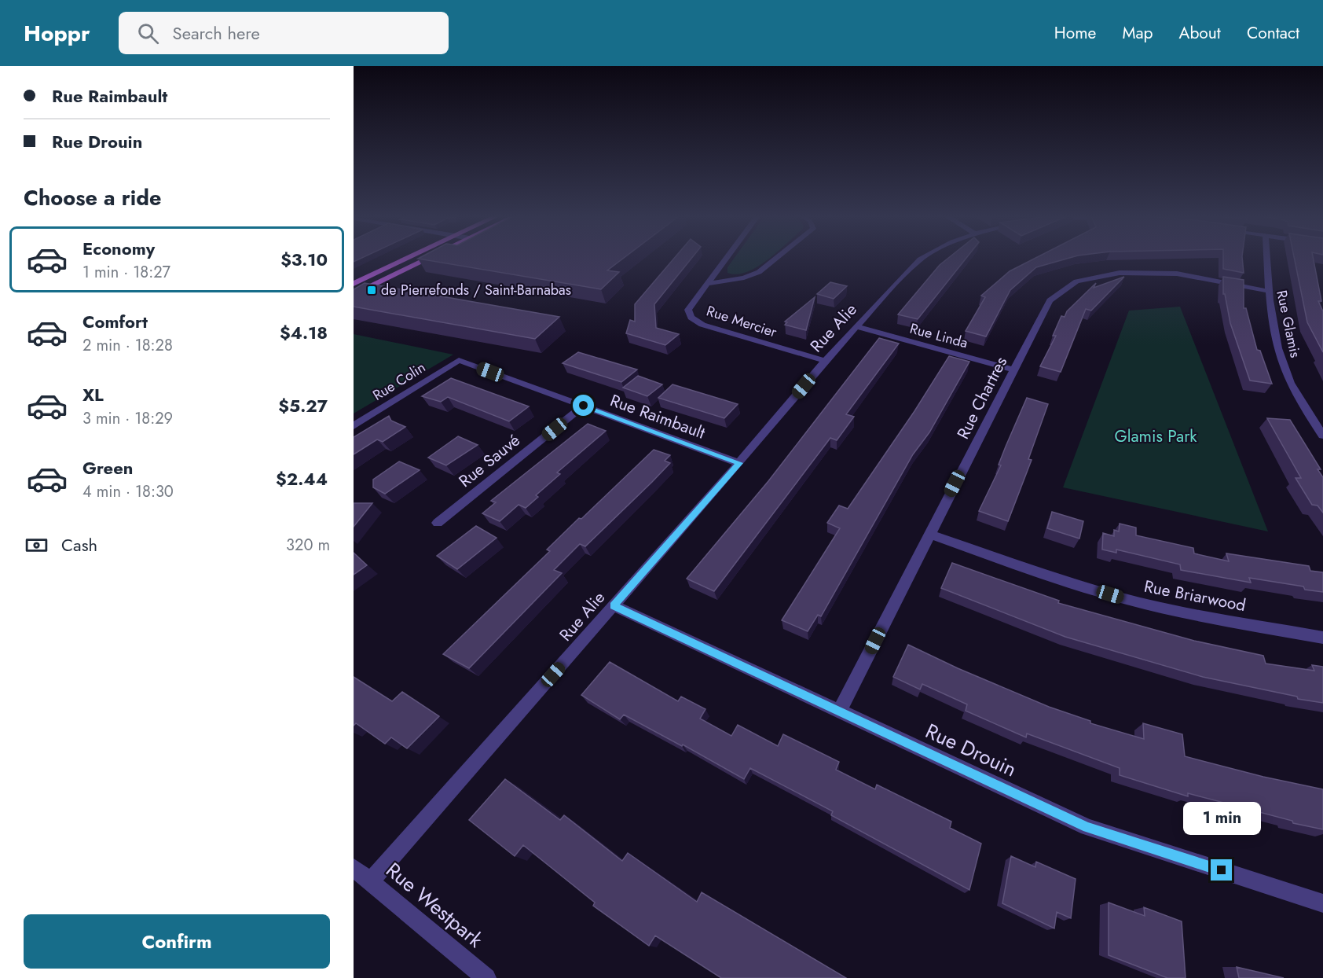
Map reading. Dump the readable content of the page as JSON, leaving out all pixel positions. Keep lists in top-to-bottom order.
{
  "streets": {
    "street": [
      "Rue Mercier",
      "Rue Glamis",
      "Rue Alie",
      "Rue Linda",
      "Rue Colin",
      "Rue Chartres",
      "Rue Raimbault",
      "Rue Sauvé",
      "Rue Briarwood",
      "Rue Drouin",
      "Rue Westpark"
    ]
  },
  "crossings": [
    ["Rue Mercier", "Rue Alie"],
    ["Rue Glamis", "Rue Chartres"],
    ["Rue Alie", "Rue Linda"],
    ["Rue Alie", "Rue Raimbault"],
    ["Rue Alie", "Rue Drouin"],
    ["Rue Alie", "Rue Westpark"],
    ["Rue Linda", "Rue Chartres"],
    ["Rue Colin", "Rue Raimbault"],
    ["Rue Chartres", "Rue Briarwood"],
    ["Rue Chartres", "Rue Drouin"],
    ["Rue Raimbault", "Rue Sauvé"]
  ],
  "parks": ["Glamis Park"],
  "places": {
    "transit": ["de Pierrefonds / Saint-Barnabas"]
  },
  "page": {
    "header": "Hoppr",
    "search": "Search here",
    "nav": [
      "Home",
      "Map",
      "About",
      "Contact"
    ],
    "banner": ["Rue Raimbault", "Rue Drouin"],
    "heading": "Choose a ride",
    "list": [
      {
        "name": "Economy",
        "note": "1 min · 18:27",
        "value": "$3.10"
      },
      {
        "name": "Comfort",
        "note": "2 min · 18:28",
        "value": "$4.18"
      },
      {
        "name": "XL",
        "note": "3 min · 18:29",
        "value": "$5.27"
      },
      {
        "name": "Green",
        "note": "4 min · 18:30",
        "value": "$2.44"
      }
    ],
    "pay": ["Cash", "320 m"],
    "bubble": "1 min",
    "buttons": "Confirm"
  }
}
